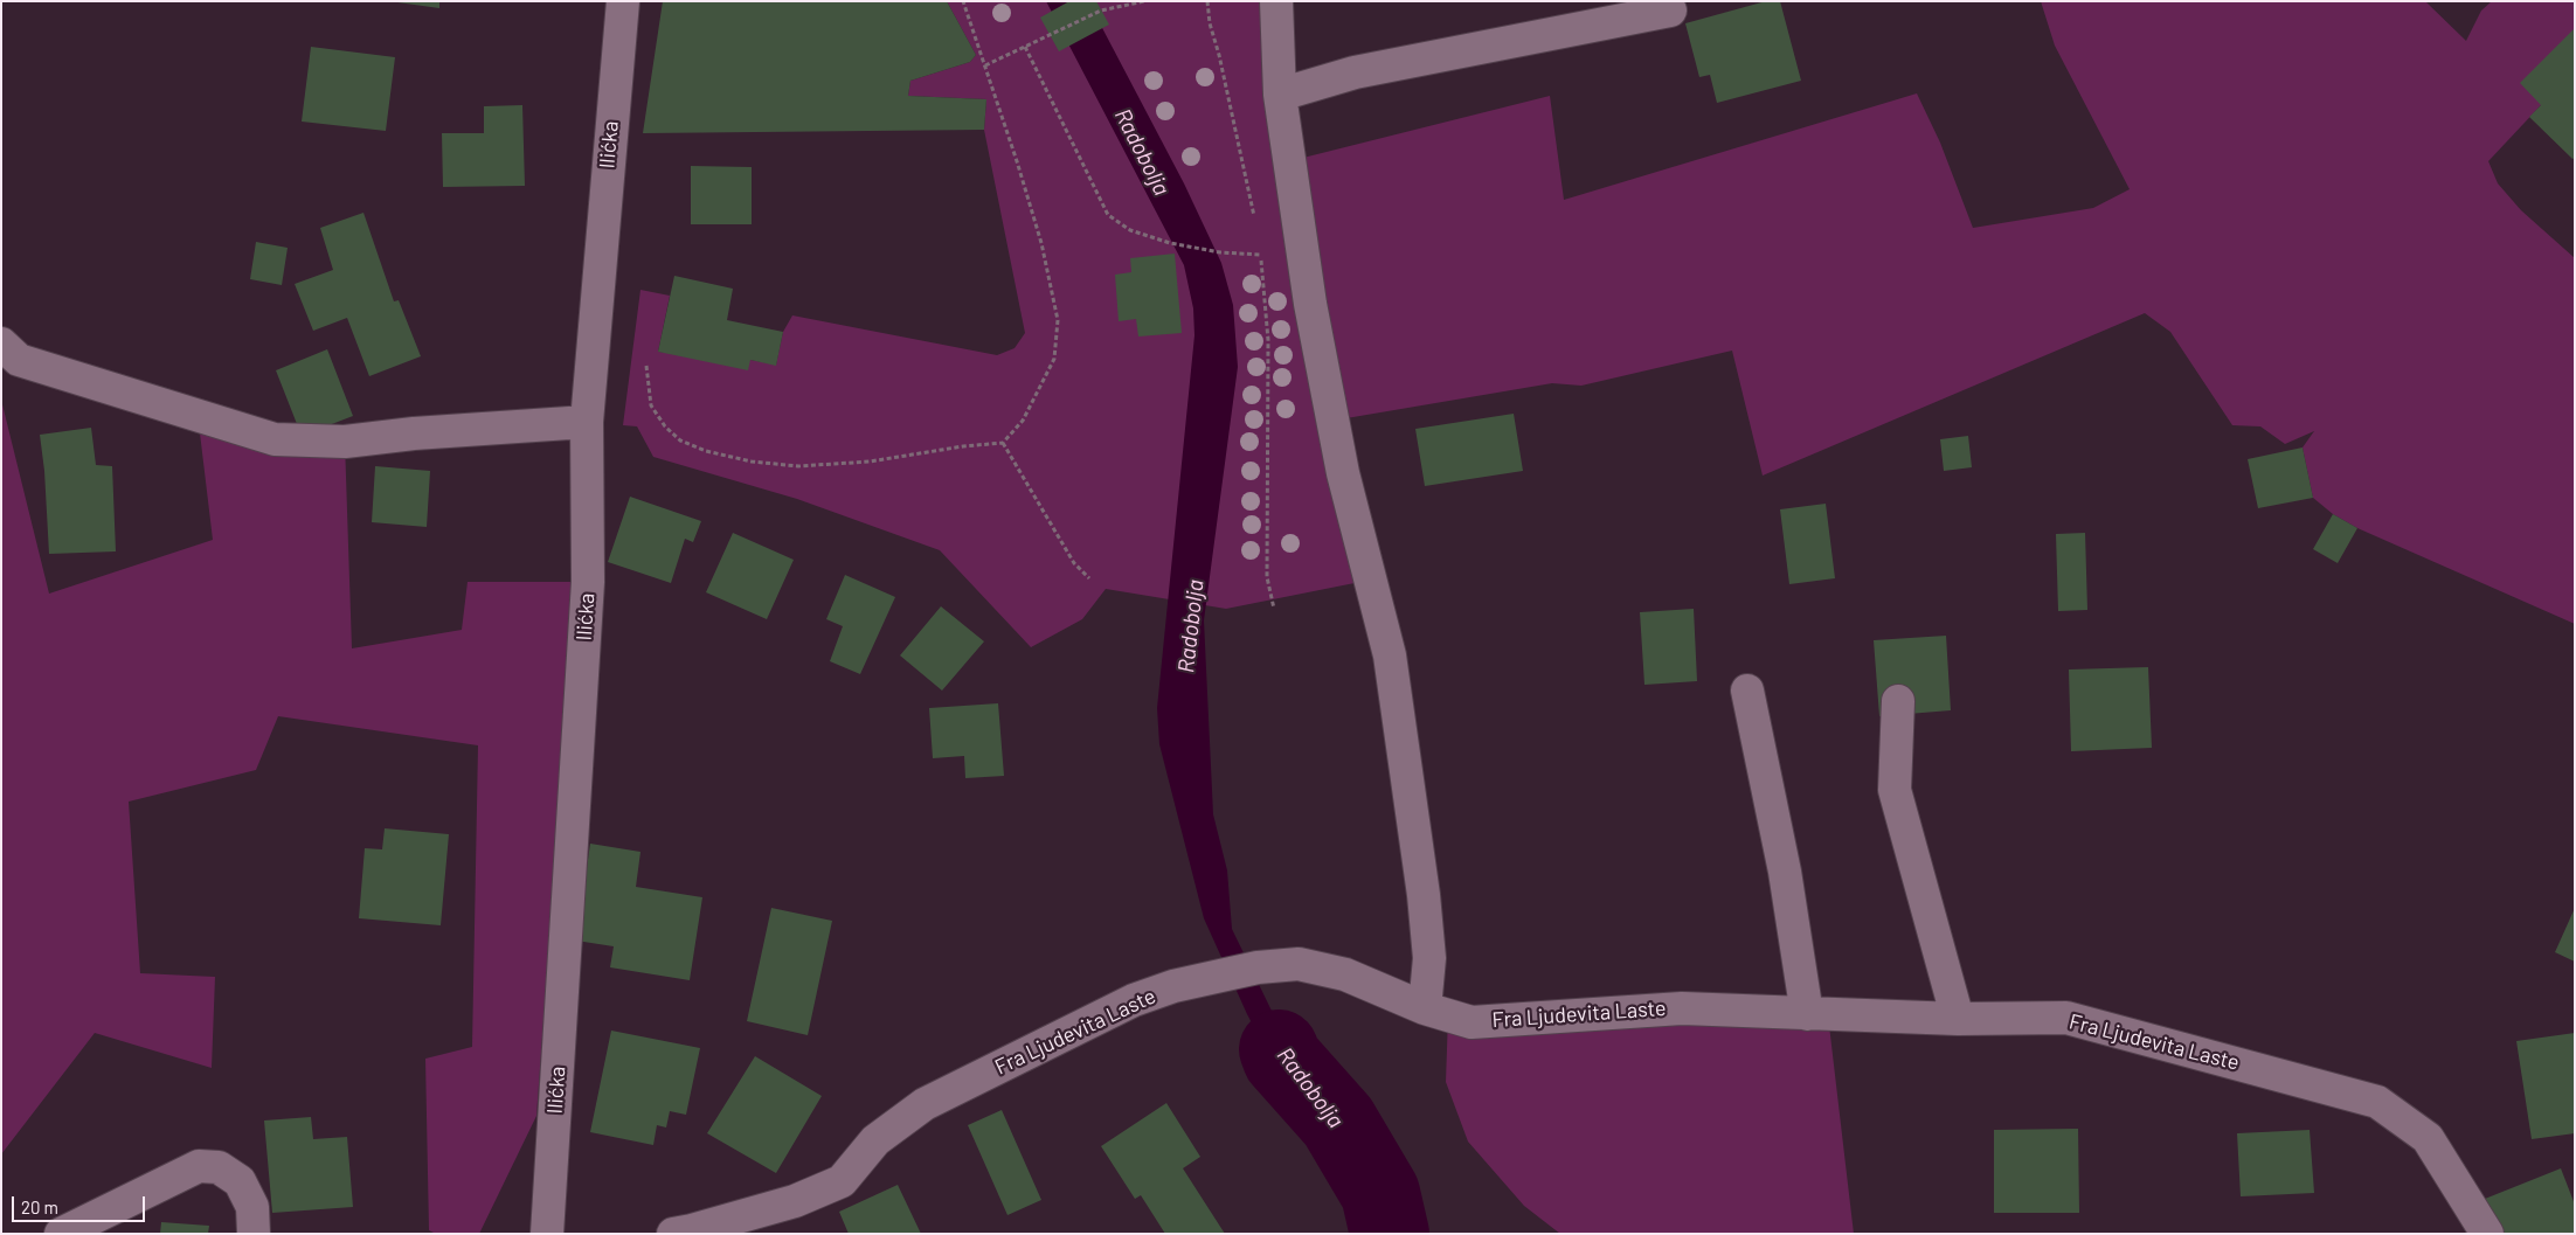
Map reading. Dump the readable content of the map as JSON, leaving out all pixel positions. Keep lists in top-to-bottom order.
{
  "streets": {
    "street": ["Ilićka", "Fra Ljudevita Laste"]
  },
  "water": ["Radobolja"],
  "scale_bar": "20 m"
}
